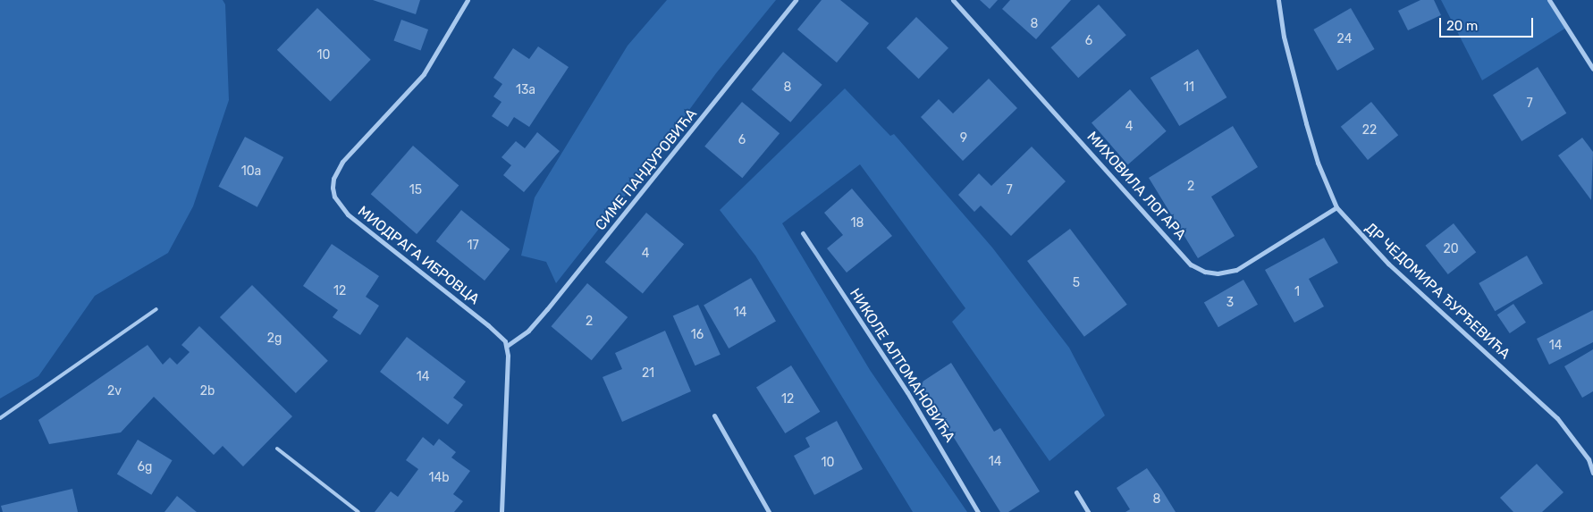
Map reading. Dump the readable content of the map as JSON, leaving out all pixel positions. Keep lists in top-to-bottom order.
{
  "streets": {
    "street": [
      "СИМЕ ПАНДУРОВИЋА",
      "МИХОВИЛА ЛОГАРА",
      "МИОДРАГА ИБРОВЦА",
      "ДР ЧЕДОМИРА ЂУРЂЕВИЋА",
      "НИКОЛЕ АЛТОМАНОВИЋА"
    ]
  },
  "crossings": [
    ["СИМЕ ПАНДУРОВИЋА", "МИОДРАГА ИБРОВЦА"],
    ["МИХОВИЛА ЛОГАРА", "ДР ЧЕДОМИРА ЂУРЂЕВИЋА"]
  ],
  "house_numbers": [
    "8",
    "24",
    "6",
    "10",
    "8",
    "11",
    "13a",
    "7",
    "4",
    "22",
    "9",
    "6",
    "10a",
    "2",
    "15",
    "7",
    "18",
    "17",
    "20",
    "4",
    "5",
    "12",
    "1",
    "3",
    "14",
    "2",
    "16",
    "2g",
    "14",
    "21",
    "14",
    "2v",
    "2b",
    "12",
    "14",
    "10",
    "6g",
    "14b",
    "8"
  ],
  "scale_bar": "20 m"
}
